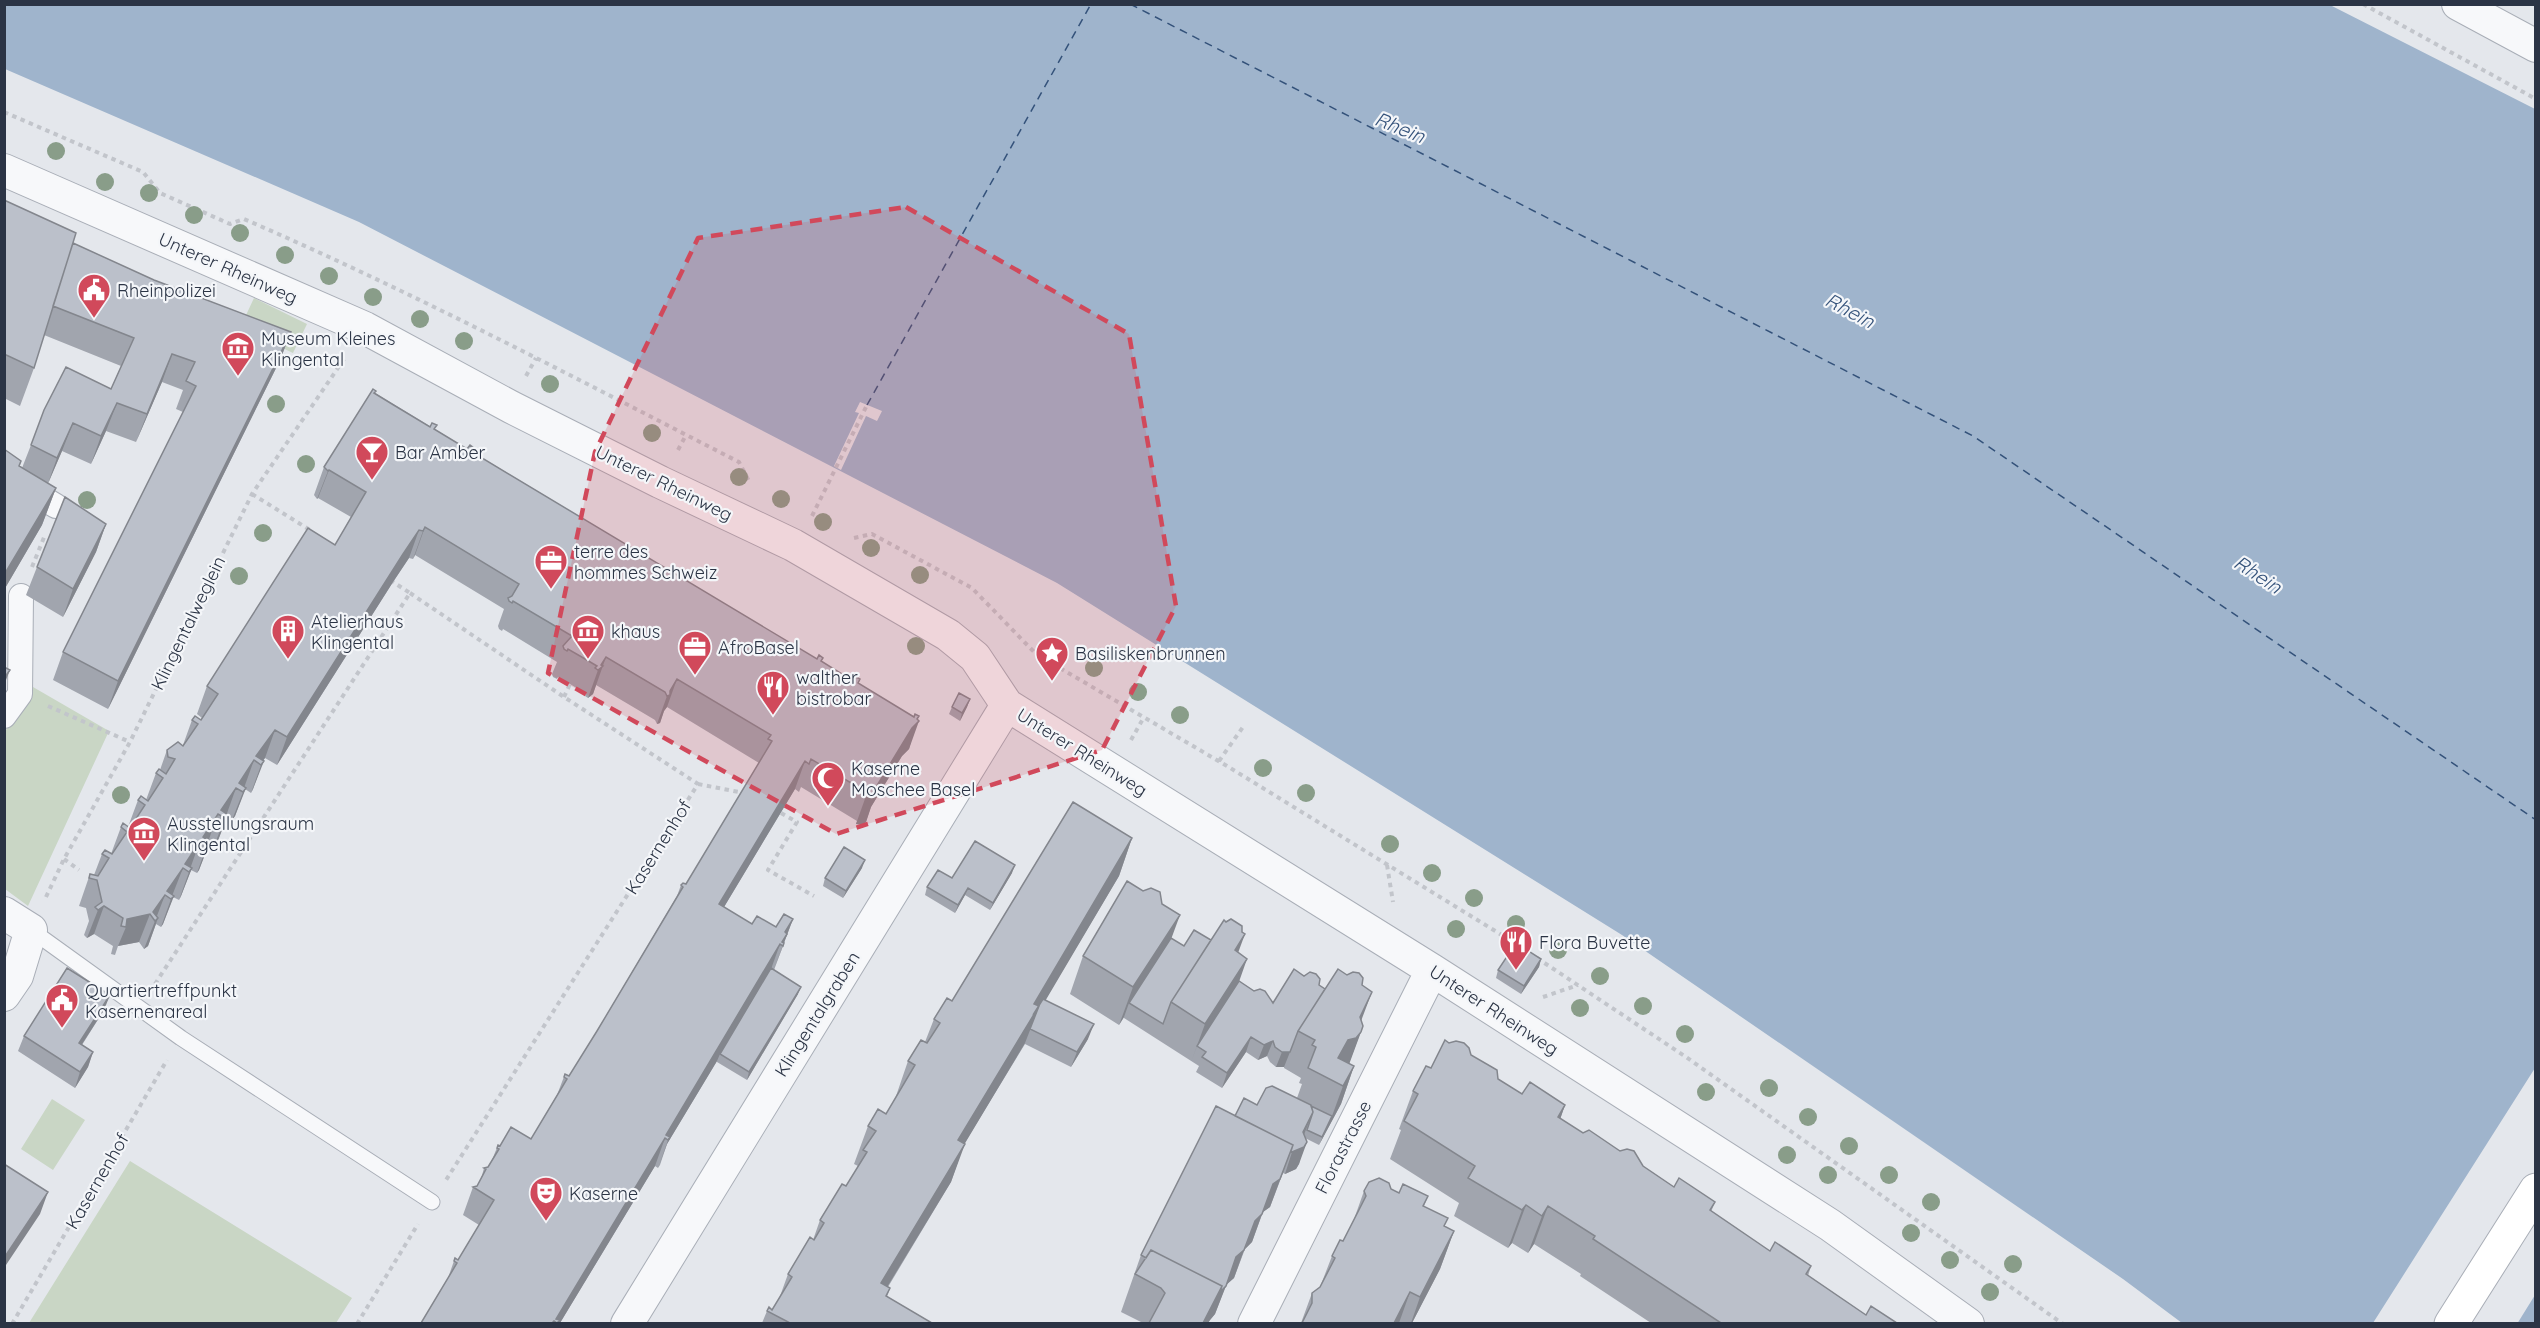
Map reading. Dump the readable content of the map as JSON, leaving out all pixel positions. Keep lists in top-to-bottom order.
{
  "streets": {
    "street": ["Unterer Rheinweg", "Klingentalgraben", "Florastrasse"],
    "path": ["Klingentalweglein", "Kasernenhof"]
  },
  "crossings": [
    ["Unterer Rheinweg", "Klingentalweglein"],
    ["Unterer Rheinweg", "Klingentalgraben"],
    ["Unterer Rheinweg", "Florastrasse"]
  ],
  "water": ["Rhein"],
  "places": {
    "public building": ["Rheinpolizei", "Quartiertreffpunkt Kasernenareal"],
    "museum": ["Museum Kleines Klingental", "khaus", "Ausstellungsraum Klingental"],
    "bar": ["Bar Amber"],
    "office": ["terre des hommes Schweiz", "AfroBasel"],
    "building": ["Atelierhaus Klingental"],
    "place": ["Basiliskenbrunnen"],
    "restaurant": ["walther bistrobar", "Flora Buvette"],
    "mosque": ["Kaserne Moschee Basel"],
    "theatre": ["Kaserne"]
  }
}
